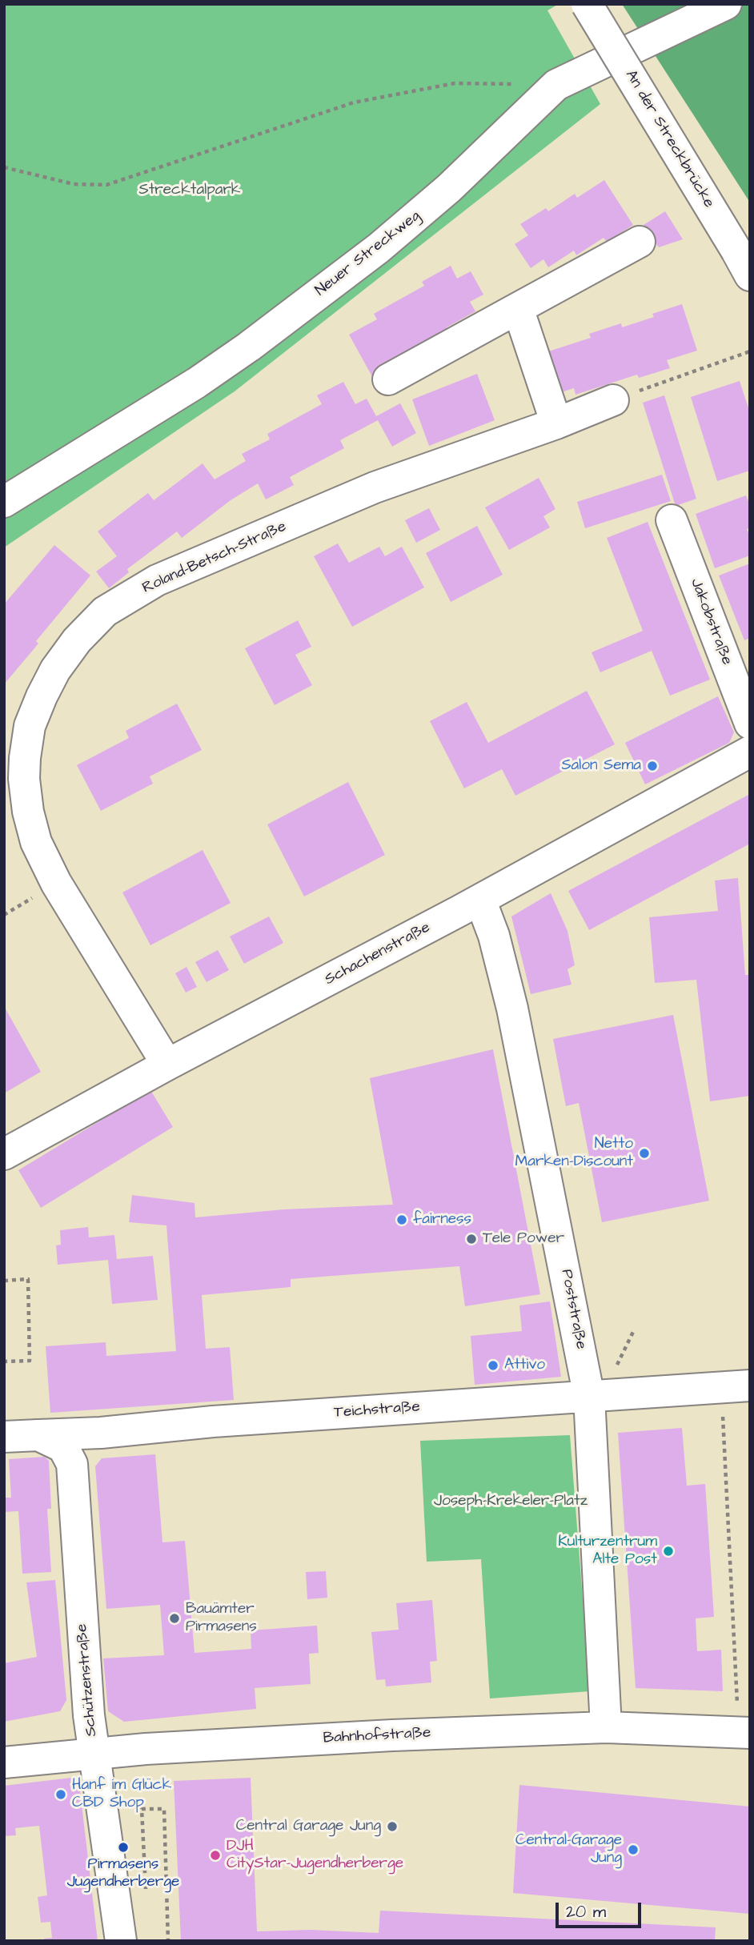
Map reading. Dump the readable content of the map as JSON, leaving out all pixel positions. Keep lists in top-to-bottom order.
{
  "streets": {
    "street": [
      "An der Streckbrücke",
      "Neuer Streckweg",
      "Roland-Betsch-Straße",
      "Jakobstraße",
      "Schachenstraße",
      "Poststraße",
      "Teichstraße",
      "Schützenstraße",
      "Bahnhofstraße"
    ]
  },
  "crossings": [
    ["Roland-Betsch-Straße", "Schachenstraße"],
    ["Schachenstraße", "Poststraße"],
    ["Poststraße", "Teichstraße"],
    ["Poststraße", "Bahnhofstraße"],
    ["Teichstraße", "Schützenstraße"],
    ["Schützenstraße", "Bahnhofstraße"]
  ],
  "parks": ["Strecktalpark", "Joseph-Krekeler-Platz"],
  "places": [
    "Salon Sema",
    "Netto Marken-Discount",
    "fairness",
    "Tele Power",
    "Attivo",
    "Kulturzentrum Alte Post",
    "Bauämter Pirmasens",
    "Hanf im Glück CBD Shop",
    "Central Garage Jung",
    "Pirmasens Jugendherberge",
    "Central-Garage Jung",
    "DJH CityStar-Jugendherberge"
  ],
  "scale_bar": "20 m"
}
